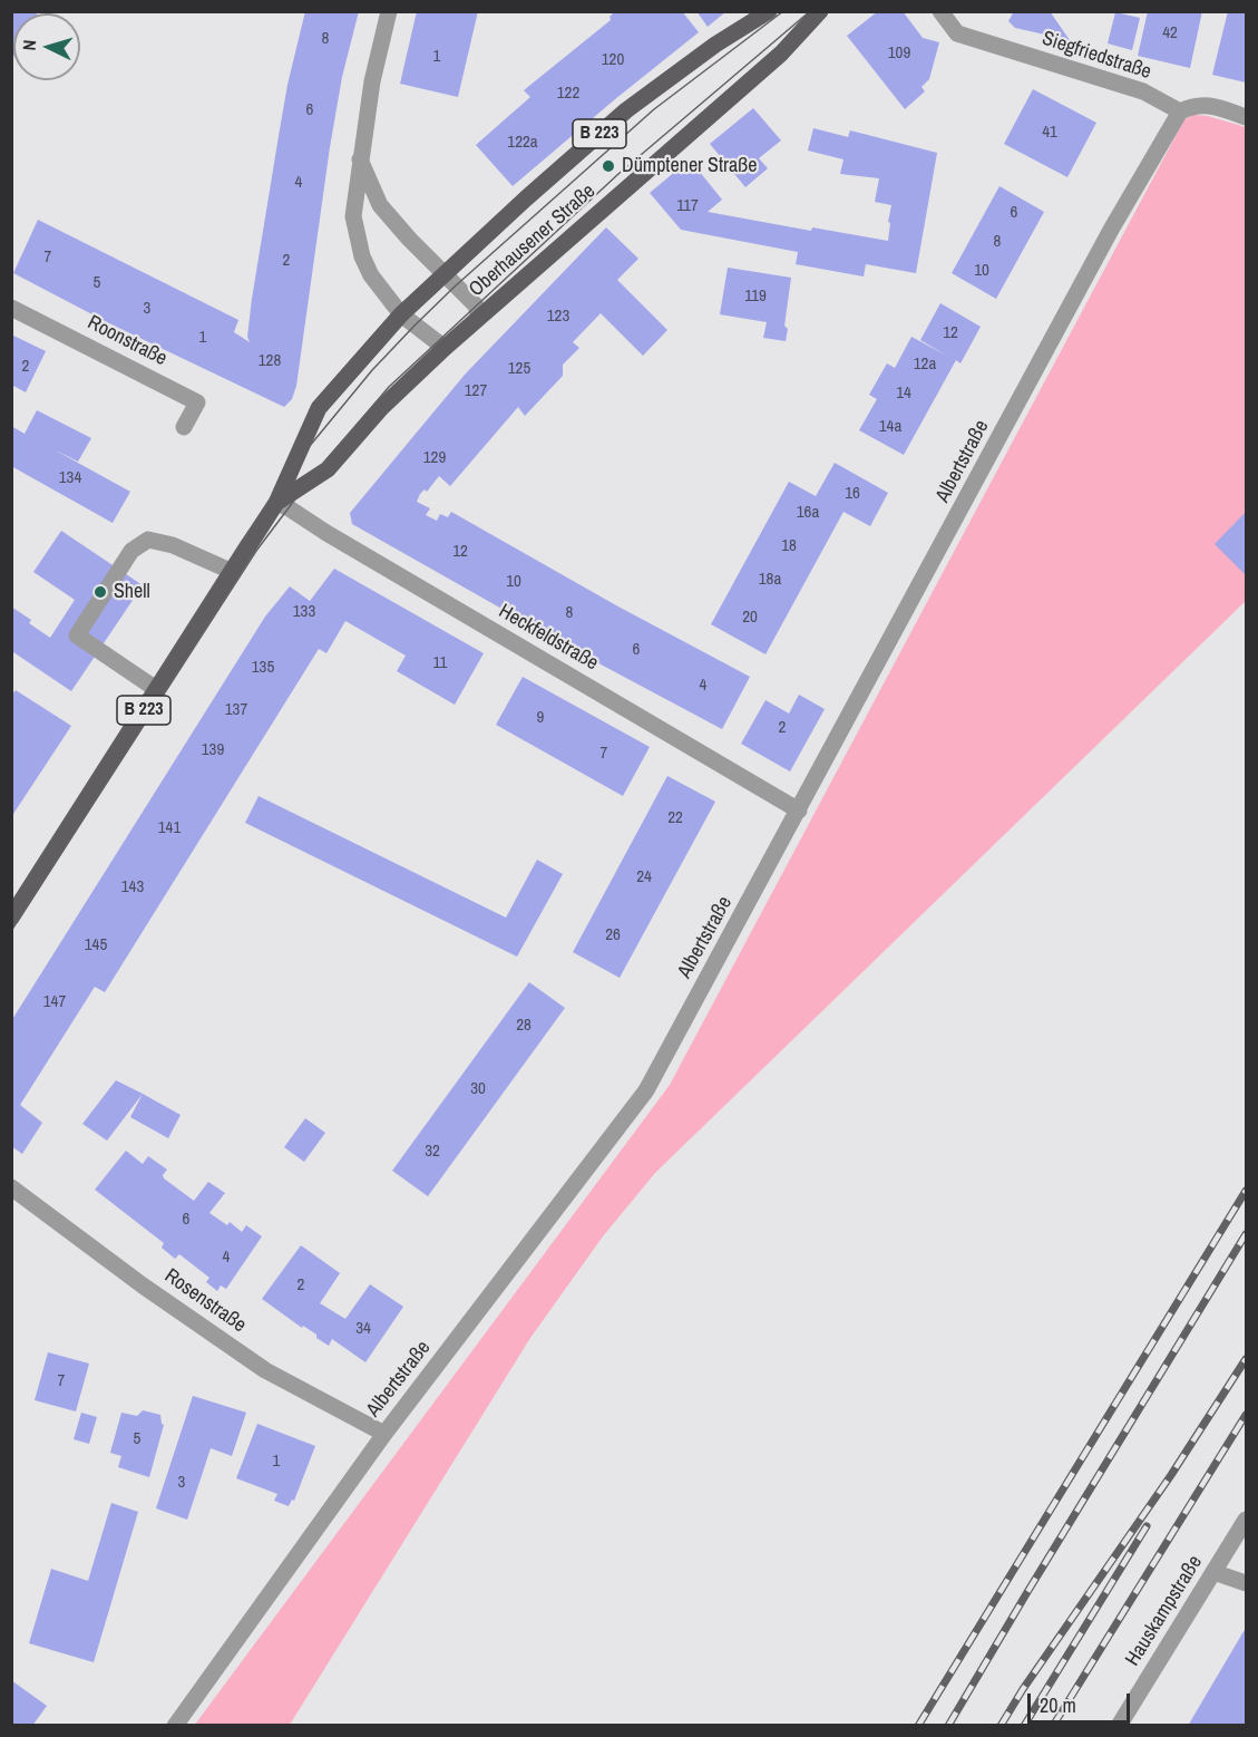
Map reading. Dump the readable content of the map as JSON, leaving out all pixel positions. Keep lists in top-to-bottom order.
{
  "streets": {
    "main road": ["B 223", "Oberhausener Straße"],
    "street": [
      "Siegfriedstraße",
      "Roonstraße",
      "Albertstraße",
      "Heckfeldstraße",
      "Rosenstraße",
      "Hauskampstraße"
    ]
  },
  "crossings": [
    ["Siegfriedstraße", "Albertstraße"],
    ["Oberhausener Straße", "Heckfeldstraße"],
    ["Albertstraße", "Heckfeldstraße"],
    ["Albertstraße", "Rosenstraße"]
  ],
  "places": ["Dümptener Straße", "Shell"],
  "house_numbers": [
    "42",
    "8",
    "109",
    "1",
    "120",
    "122",
    "6",
    "41",
    "122a",
    "4",
    "117",
    "6",
    "8",
    "7",
    "2",
    "10",
    "5",
    "119",
    "3",
    "123",
    "12",
    "1",
    "128",
    "12a",
    "2",
    "125",
    "127",
    "14",
    "14a",
    "129",
    "134",
    "16",
    "16a",
    "18",
    "12",
    "18a",
    "10",
    "133",
    "8",
    "20",
    "6",
    "11",
    "135",
    "4",
    "137",
    "9",
    "2",
    "139",
    "7",
    "22",
    "141",
    "24",
    "143",
    "26",
    "145",
    "147",
    "28",
    "30",
    "32",
    "6",
    "4",
    "2",
    "34",
    "7",
    "5",
    "1",
    "3"
  ],
  "scale_bar": "20 m",
  "north": "left"
}
